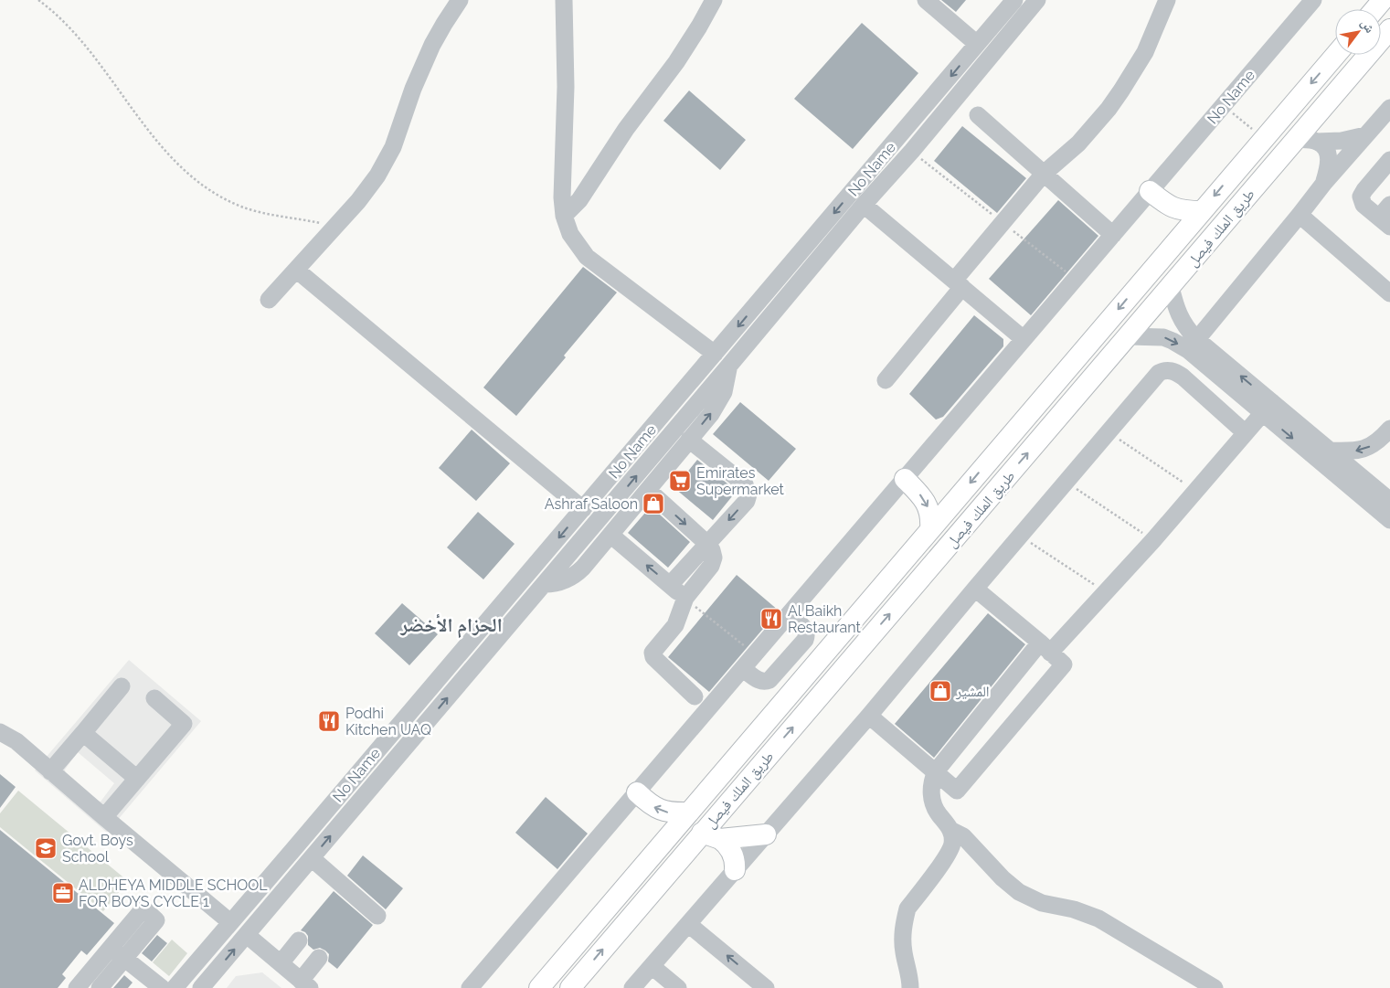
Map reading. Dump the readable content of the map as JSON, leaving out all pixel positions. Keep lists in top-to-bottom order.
{
  "streets": {
    "main road": ["طريق الملك فيصل"],
    "street": ["No Name"]
  },
  "districts": ["الحزام الأخضر"],
  "places": {
    "supermarket": ["Emirates Supermarket"],
    "shop": ["Ashraf Saloon", "المشير"],
    "restaurant": ["Al Baikh Restaurant", "Podhi Kitchen UAQ"],
    "school or university": ["Govt. Boys School"],
    "office": ["ALDHEYA MIDDLE SCHOOL FOR BOYS CYCLE 1"]
  },
  "north": "top right"
}
